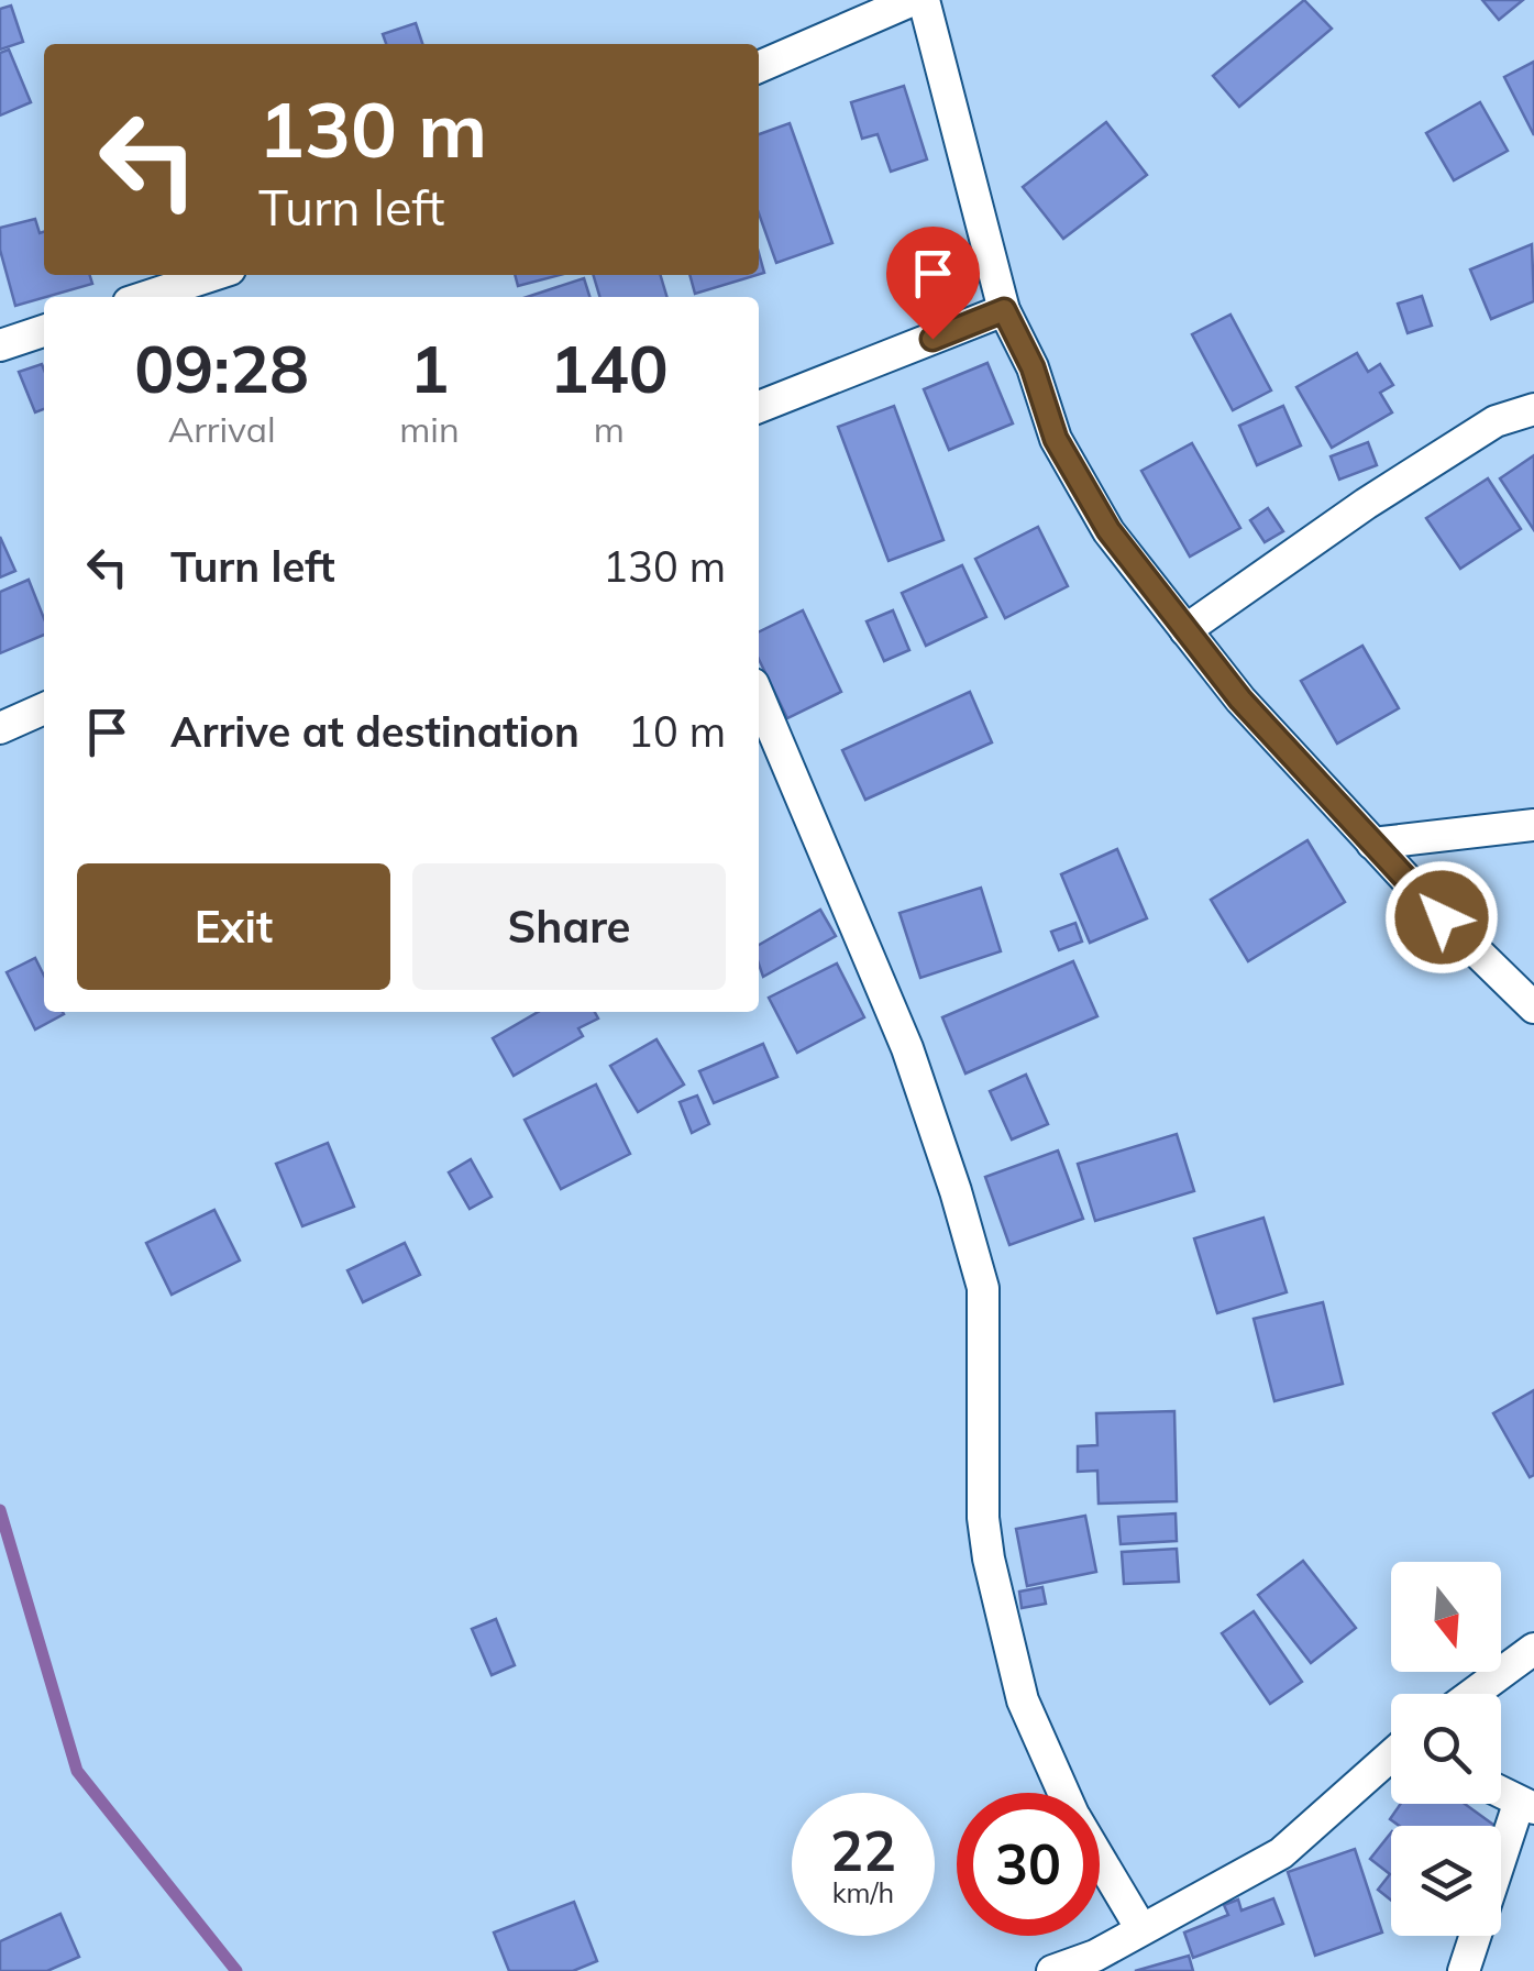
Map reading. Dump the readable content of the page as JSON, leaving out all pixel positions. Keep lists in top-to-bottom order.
{
  "north": "bottom",
  "page": {
    "turn": ["130 m", "Turn left"],
    "eta": [
      "09:28",
      "Arrival",
      "1",
      "min",
      "140",
      "m"
    ],
    "list": [
      {
        "name": "Turn left",
        "value": "130 m"
      },
      {
        "name": "Arrive at destination",
        "value": "10 m"
      }
    ],
    "buttons": ["Exit", "Share"],
    "speed": "22 km/h",
    "limit": "30"
  }
}
